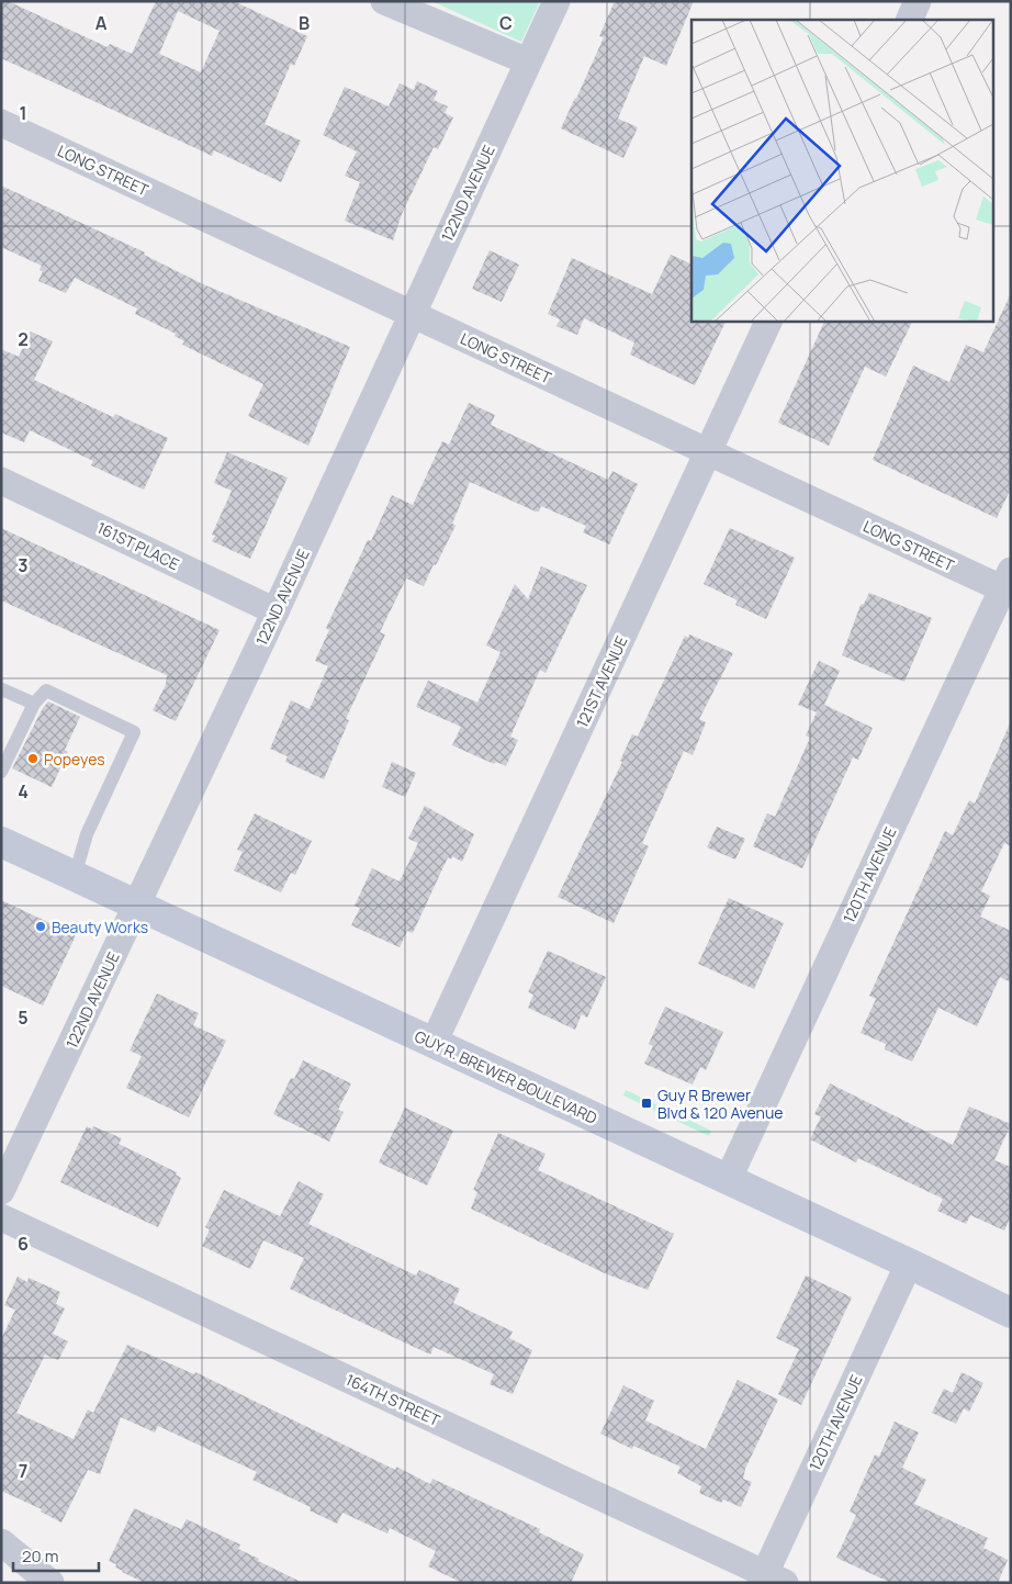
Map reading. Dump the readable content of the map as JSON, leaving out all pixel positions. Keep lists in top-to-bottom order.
{
  "streets": {
    "main road": ["GUY R. BREWER BOULEVARD"],
    "street": [
      "LONG STREET",
      "122ND AVENUE",
      "161ST PLACE",
      "121ST AVENUE",
      "120TH AVENUE",
      "164TH STREET"
    ]
  },
  "crossings": [
    ["LONG STREET", "122ND AVENUE"],
    ["LONG STREET", "121ST AVENUE"],
    ["LONG STREET", "120TH AVENUE"],
    ["122ND AVENUE", "161ST PLACE"],
    ["122ND AVENUE", "GUY R. BREWER BOULEVARD"],
    ["121ST AVENUE", "GUY R. BREWER BOULEVARD"],
    ["120TH AVENUE", "GUY R. BREWER BOULEVARD"],
    ["120TH AVENUE", "164TH STREET"]
  ],
  "places": {
    "other": ["Popeyes", "Beauty Works"],
    "transit": ["Guy R Brewer Blvd & 120 Avenue"]
  },
  "scale_bar": "20 m",
  "grid": {
    "columns": ["A", "B", "C"],
    "rows": [
      "1",
      "2",
      "3",
      "4",
      "5",
      "6",
      "7"
    ]
  }
}
